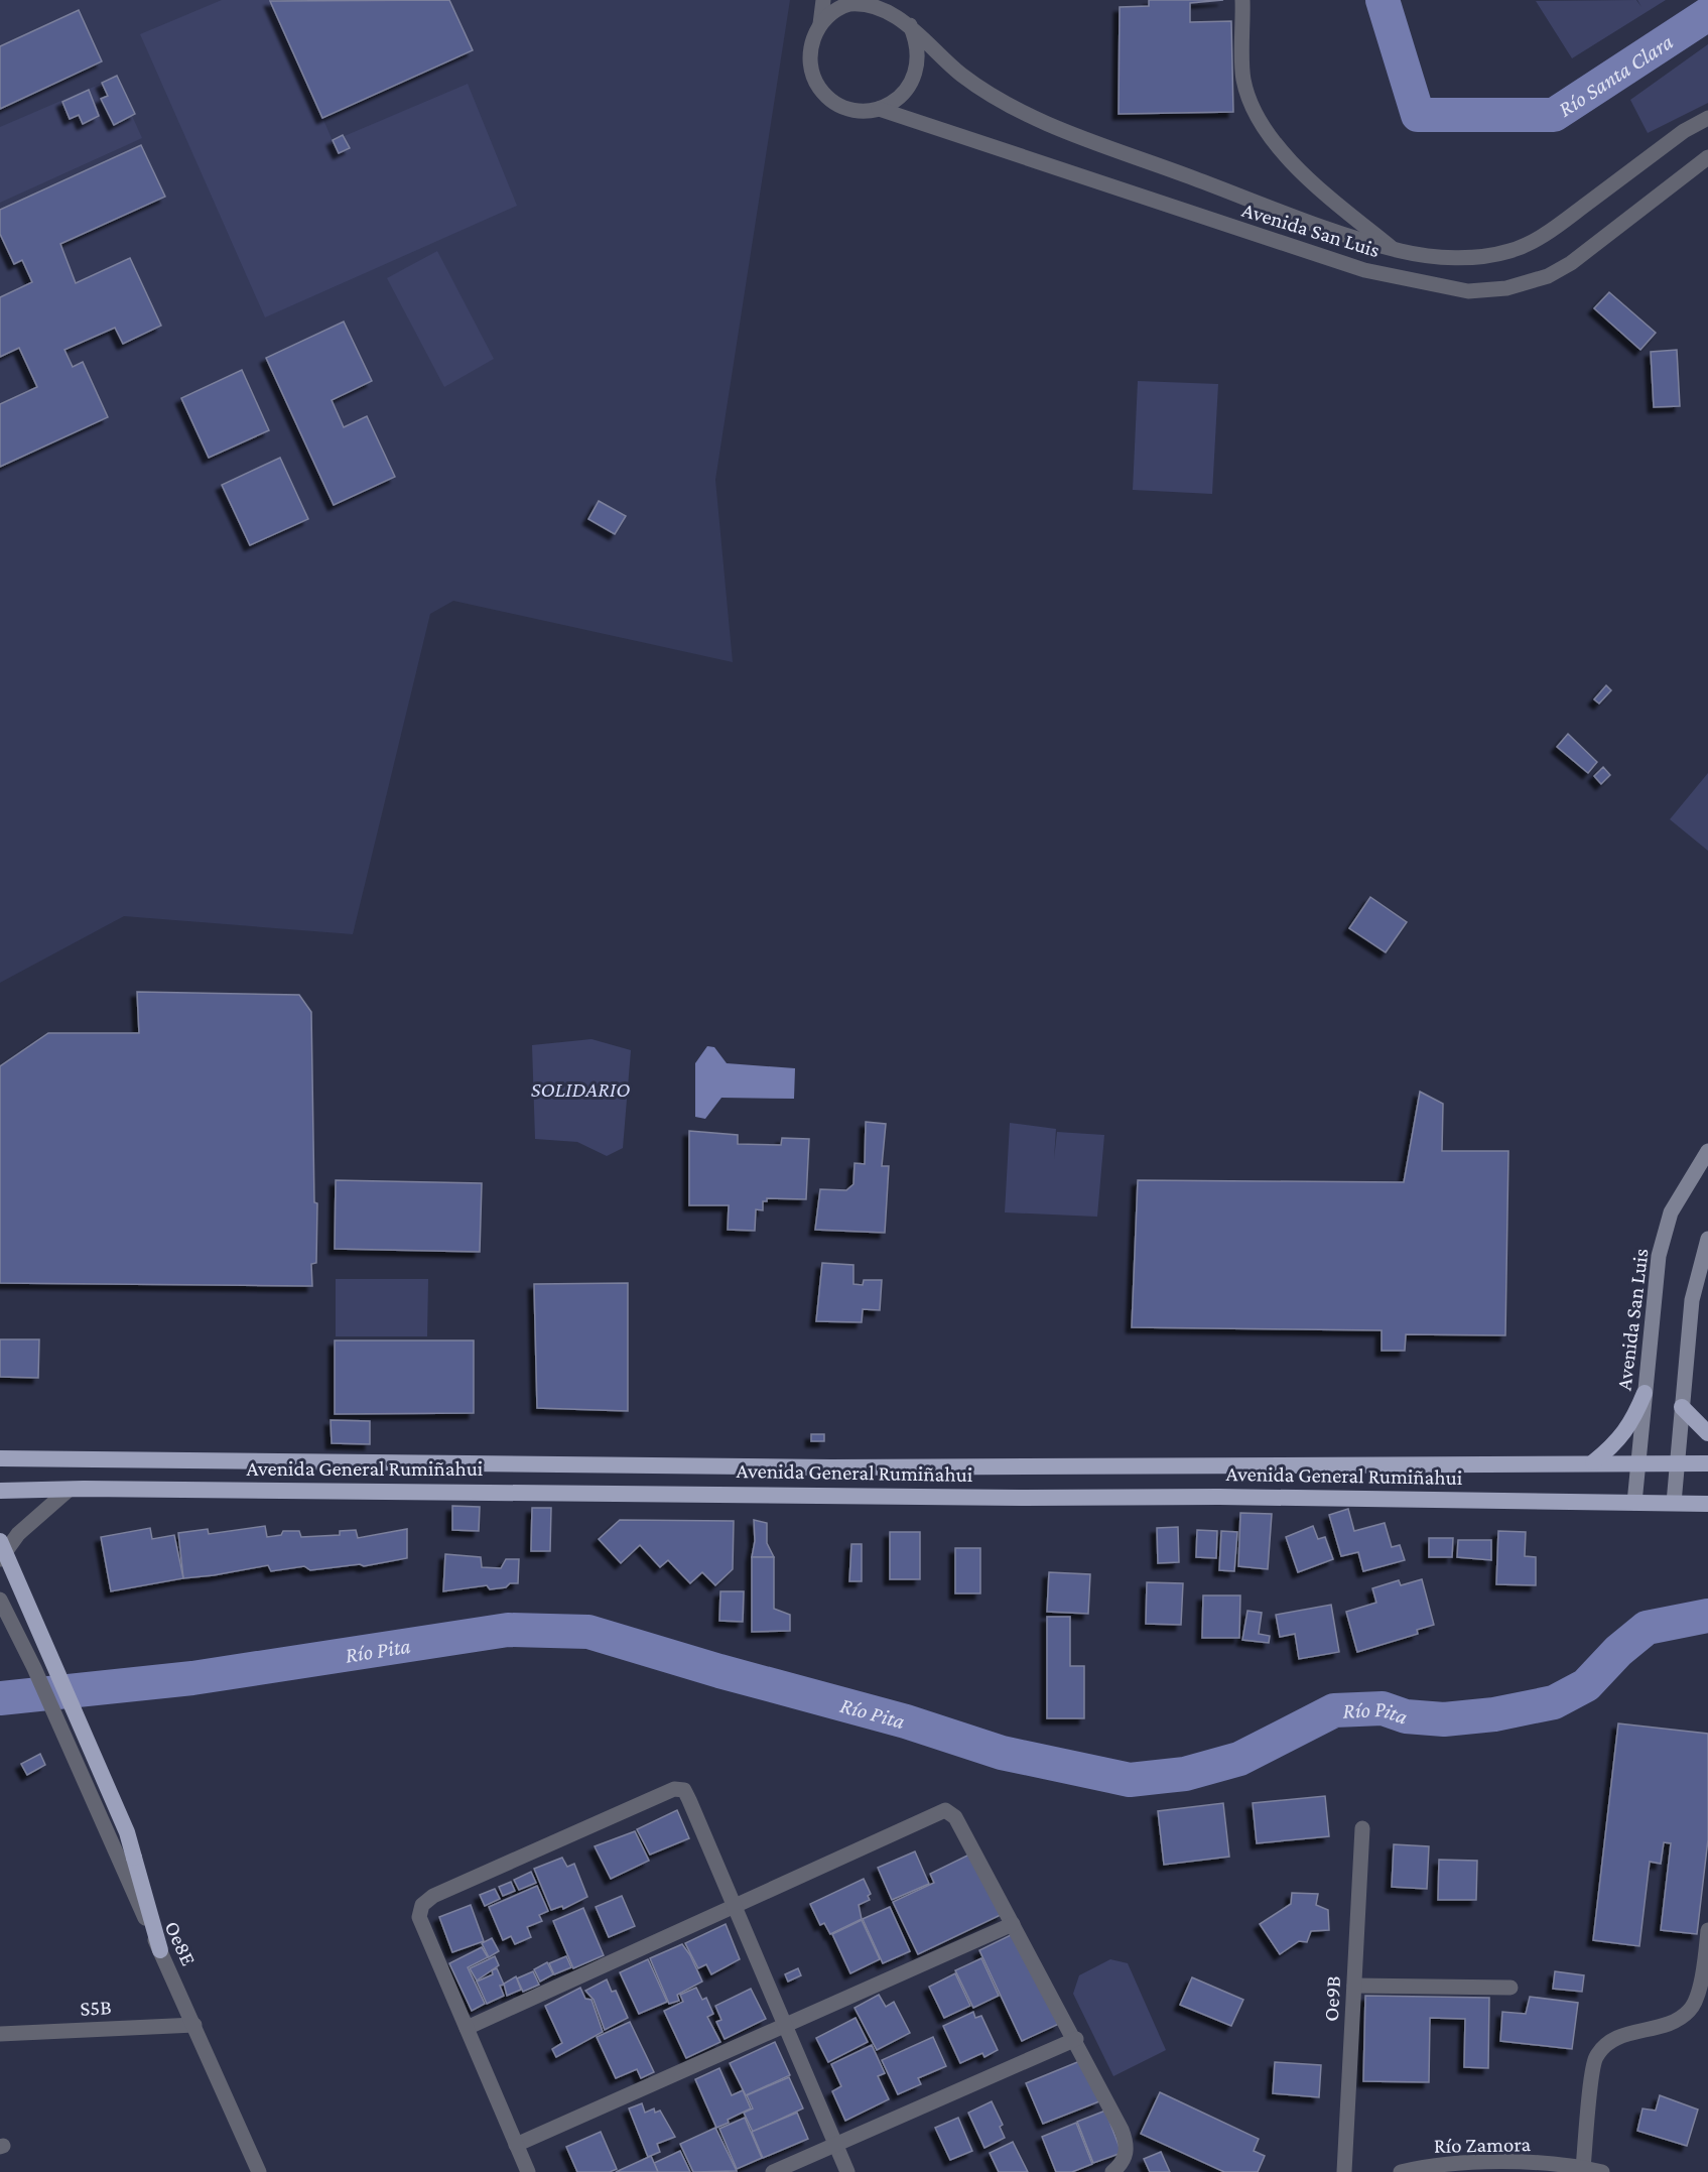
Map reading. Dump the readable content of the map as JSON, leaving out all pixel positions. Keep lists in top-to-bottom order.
{
  "streets": {
    "highway": ["Avenida General Rumiñahui"],
    "main road": ["Avenida San Luis"],
    "street": [
      "Oe8E",
      "Oe9B",
      "S5B",
      "Río Zamora"
    ]
  },
  "crossings": [
    ["Avenida San Luis", "Avenida General Rumiñahui"],
    ["Oe8E", "S5B"]
  ],
  "water": ["Río Santa Clara", "Río Pita"],
  "parks": ["SOLIDARIO"]
}
